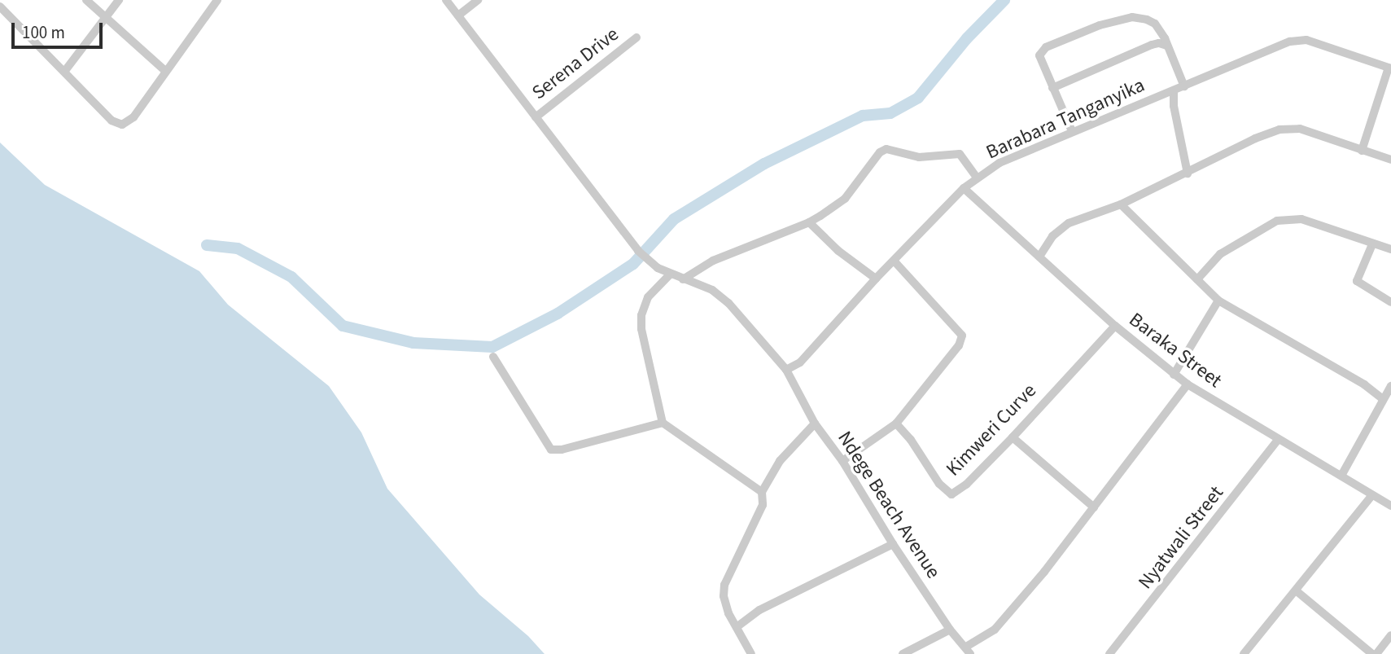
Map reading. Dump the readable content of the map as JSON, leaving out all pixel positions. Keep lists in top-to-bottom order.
{
  "streets": {
    "street": [
      "Serena Drive",
      "Barabara Tanganyika",
      "Baraka Street",
      "Kimweri Curve",
      "Ndege Beach Avenue",
      "Nyatwali Street"
    ]
  },
  "crossings": [
    ["Serena Drive", "Ndege Beach Avenue"],
    ["Barabara Tanganyika", "Baraka Street"],
    ["Barabara Tanganyika", "Ndege Beach Avenue"],
    ["Baraka Street", "Kimweri Curve"],
    ["Baraka Street", "Nyatwali Street"]
  ],
  "scale_bar": "100 m"
}
